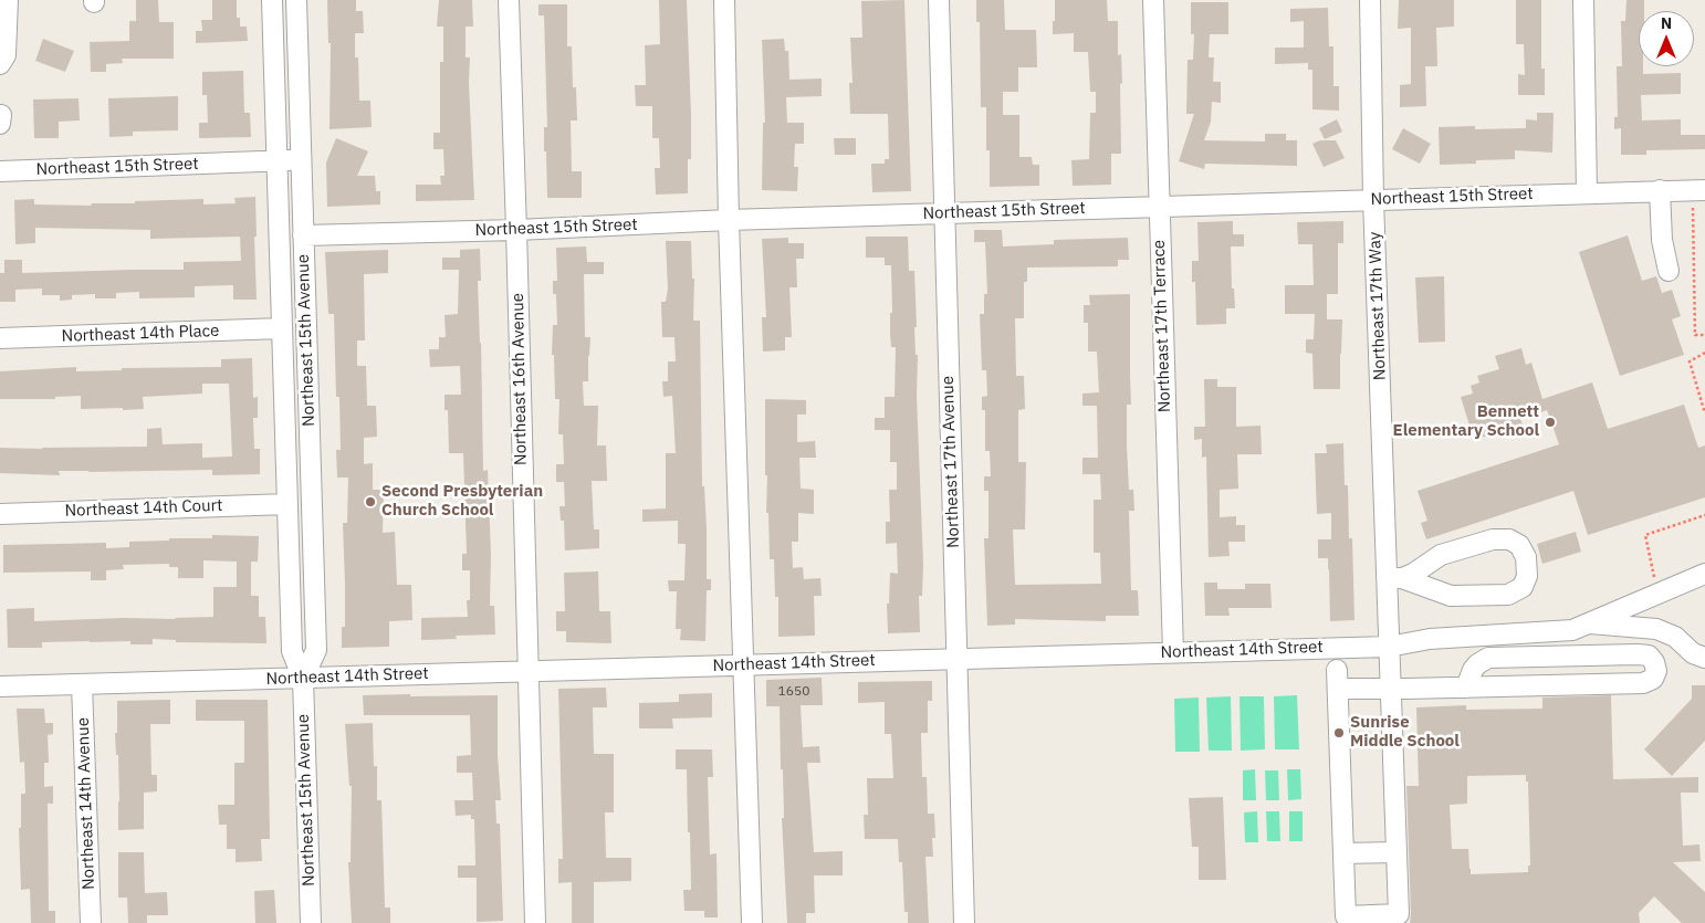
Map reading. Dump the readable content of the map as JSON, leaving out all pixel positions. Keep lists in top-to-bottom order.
{
  "streets": {
    "street": [
      "Northeast 15th Street",
      "Northeast 17th Way",
      "Northeast 17th Terrace",
      "Northeast 14th Place",
      "Northeast 15th Avenue",
      "Northeast 16th Avenue",
      "Northeast 17th Avenue",
      "Northeast 14th Court",
      "Northeast 14th Street",
      "Northeast 14th Avenue"
    ]
  },
  "crossings": [
    ["Northeast 15th Street", "Northeast 17th Way"],
    ["Northeast 15th Street", "Northeast 17th Terrace"],
    ["Northeast 15th Street", "Northeast 15th Avenue"],
    ["Northeast 15th Street", "Northeast 16th Avenue"],
    ["Northeast 15th Street", "Northeast 17th Avenue"],
    ["Northeast 17th Way", "Northeast 14th Street"],
    ["Northeast 17th Terrace", "Northeast 14th Street"],
    ["Northeast 14th Place", "Northeast 15th Avenue"],
    ["Northeast 15th Avenue", "Northeast 14th Court"],
    ["Northeast 15th Avenue", "Northeast 14th Street"],
    ["Northeast 16th Avenue", "Northeast 14th Street"],
    ["Northeast 17th Avenue", "Northeast 14th Street"],
    ["Northeast 14th Street", "Northeast 14th Avenue"]
  ],
  "places": ["Bennett Elementary School", "Second Presbyterian Church School", "Sunrise Middle School"],
  "house_numbers": ["1650"],
  "north": "top"
}
